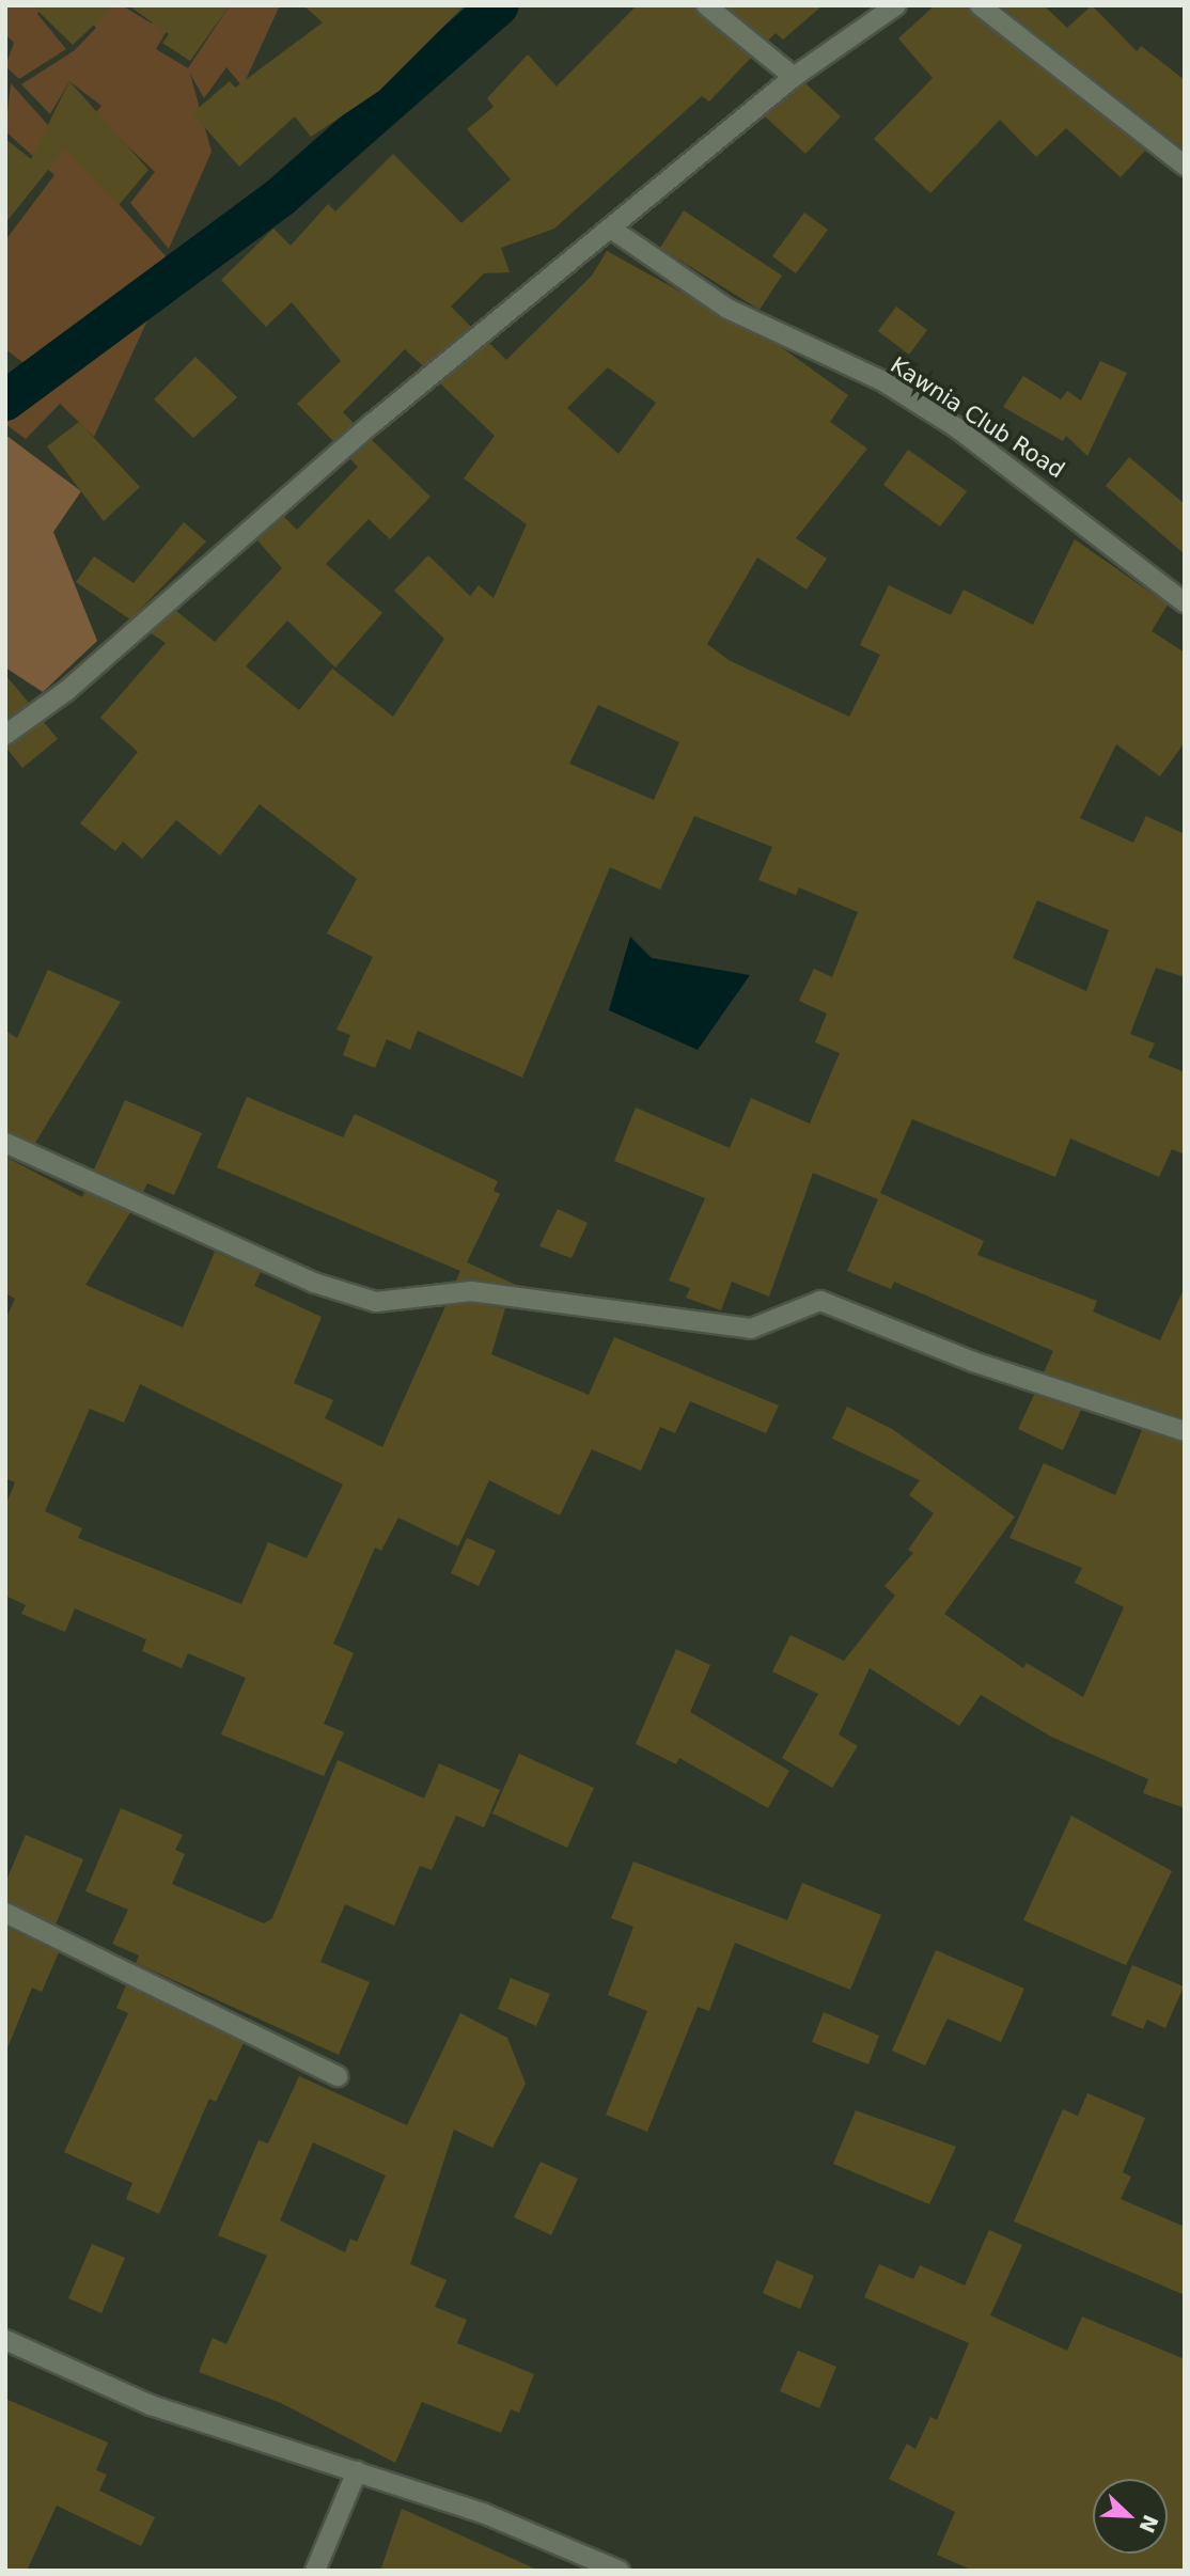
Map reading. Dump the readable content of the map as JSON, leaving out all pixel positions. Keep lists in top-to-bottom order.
{
  "streets": {
    "street": ["Kawnia Club Road"]
  },
  "north": "bottom right"
}
